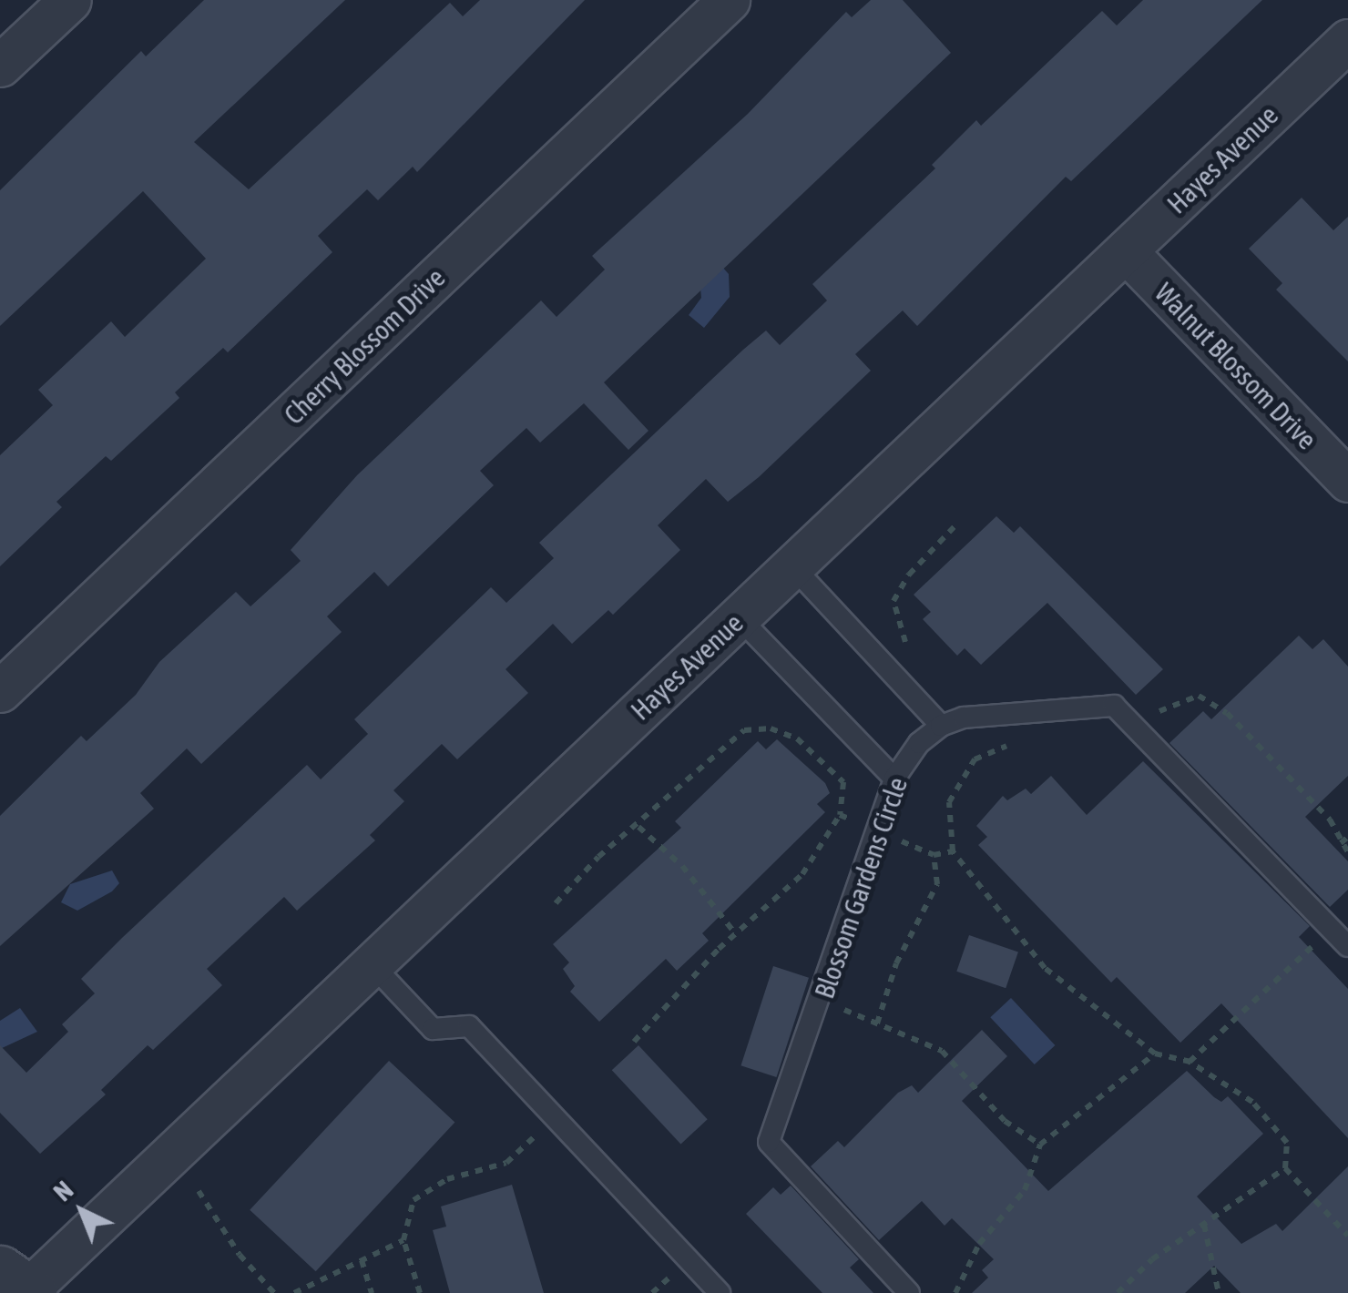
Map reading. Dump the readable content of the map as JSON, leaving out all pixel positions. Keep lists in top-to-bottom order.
{
  "streets": {
    "street": ["Hayes Avenue", "Cherry Blossom Drive", "Walnut Blossom Drive"],
    "lane": ["Blossom Gardens Circle"]
  },
  "crossings": [
    ["Hayes Avenue", "Walnut Blossom Drive"]
  ],
  "north": "top left"
}
